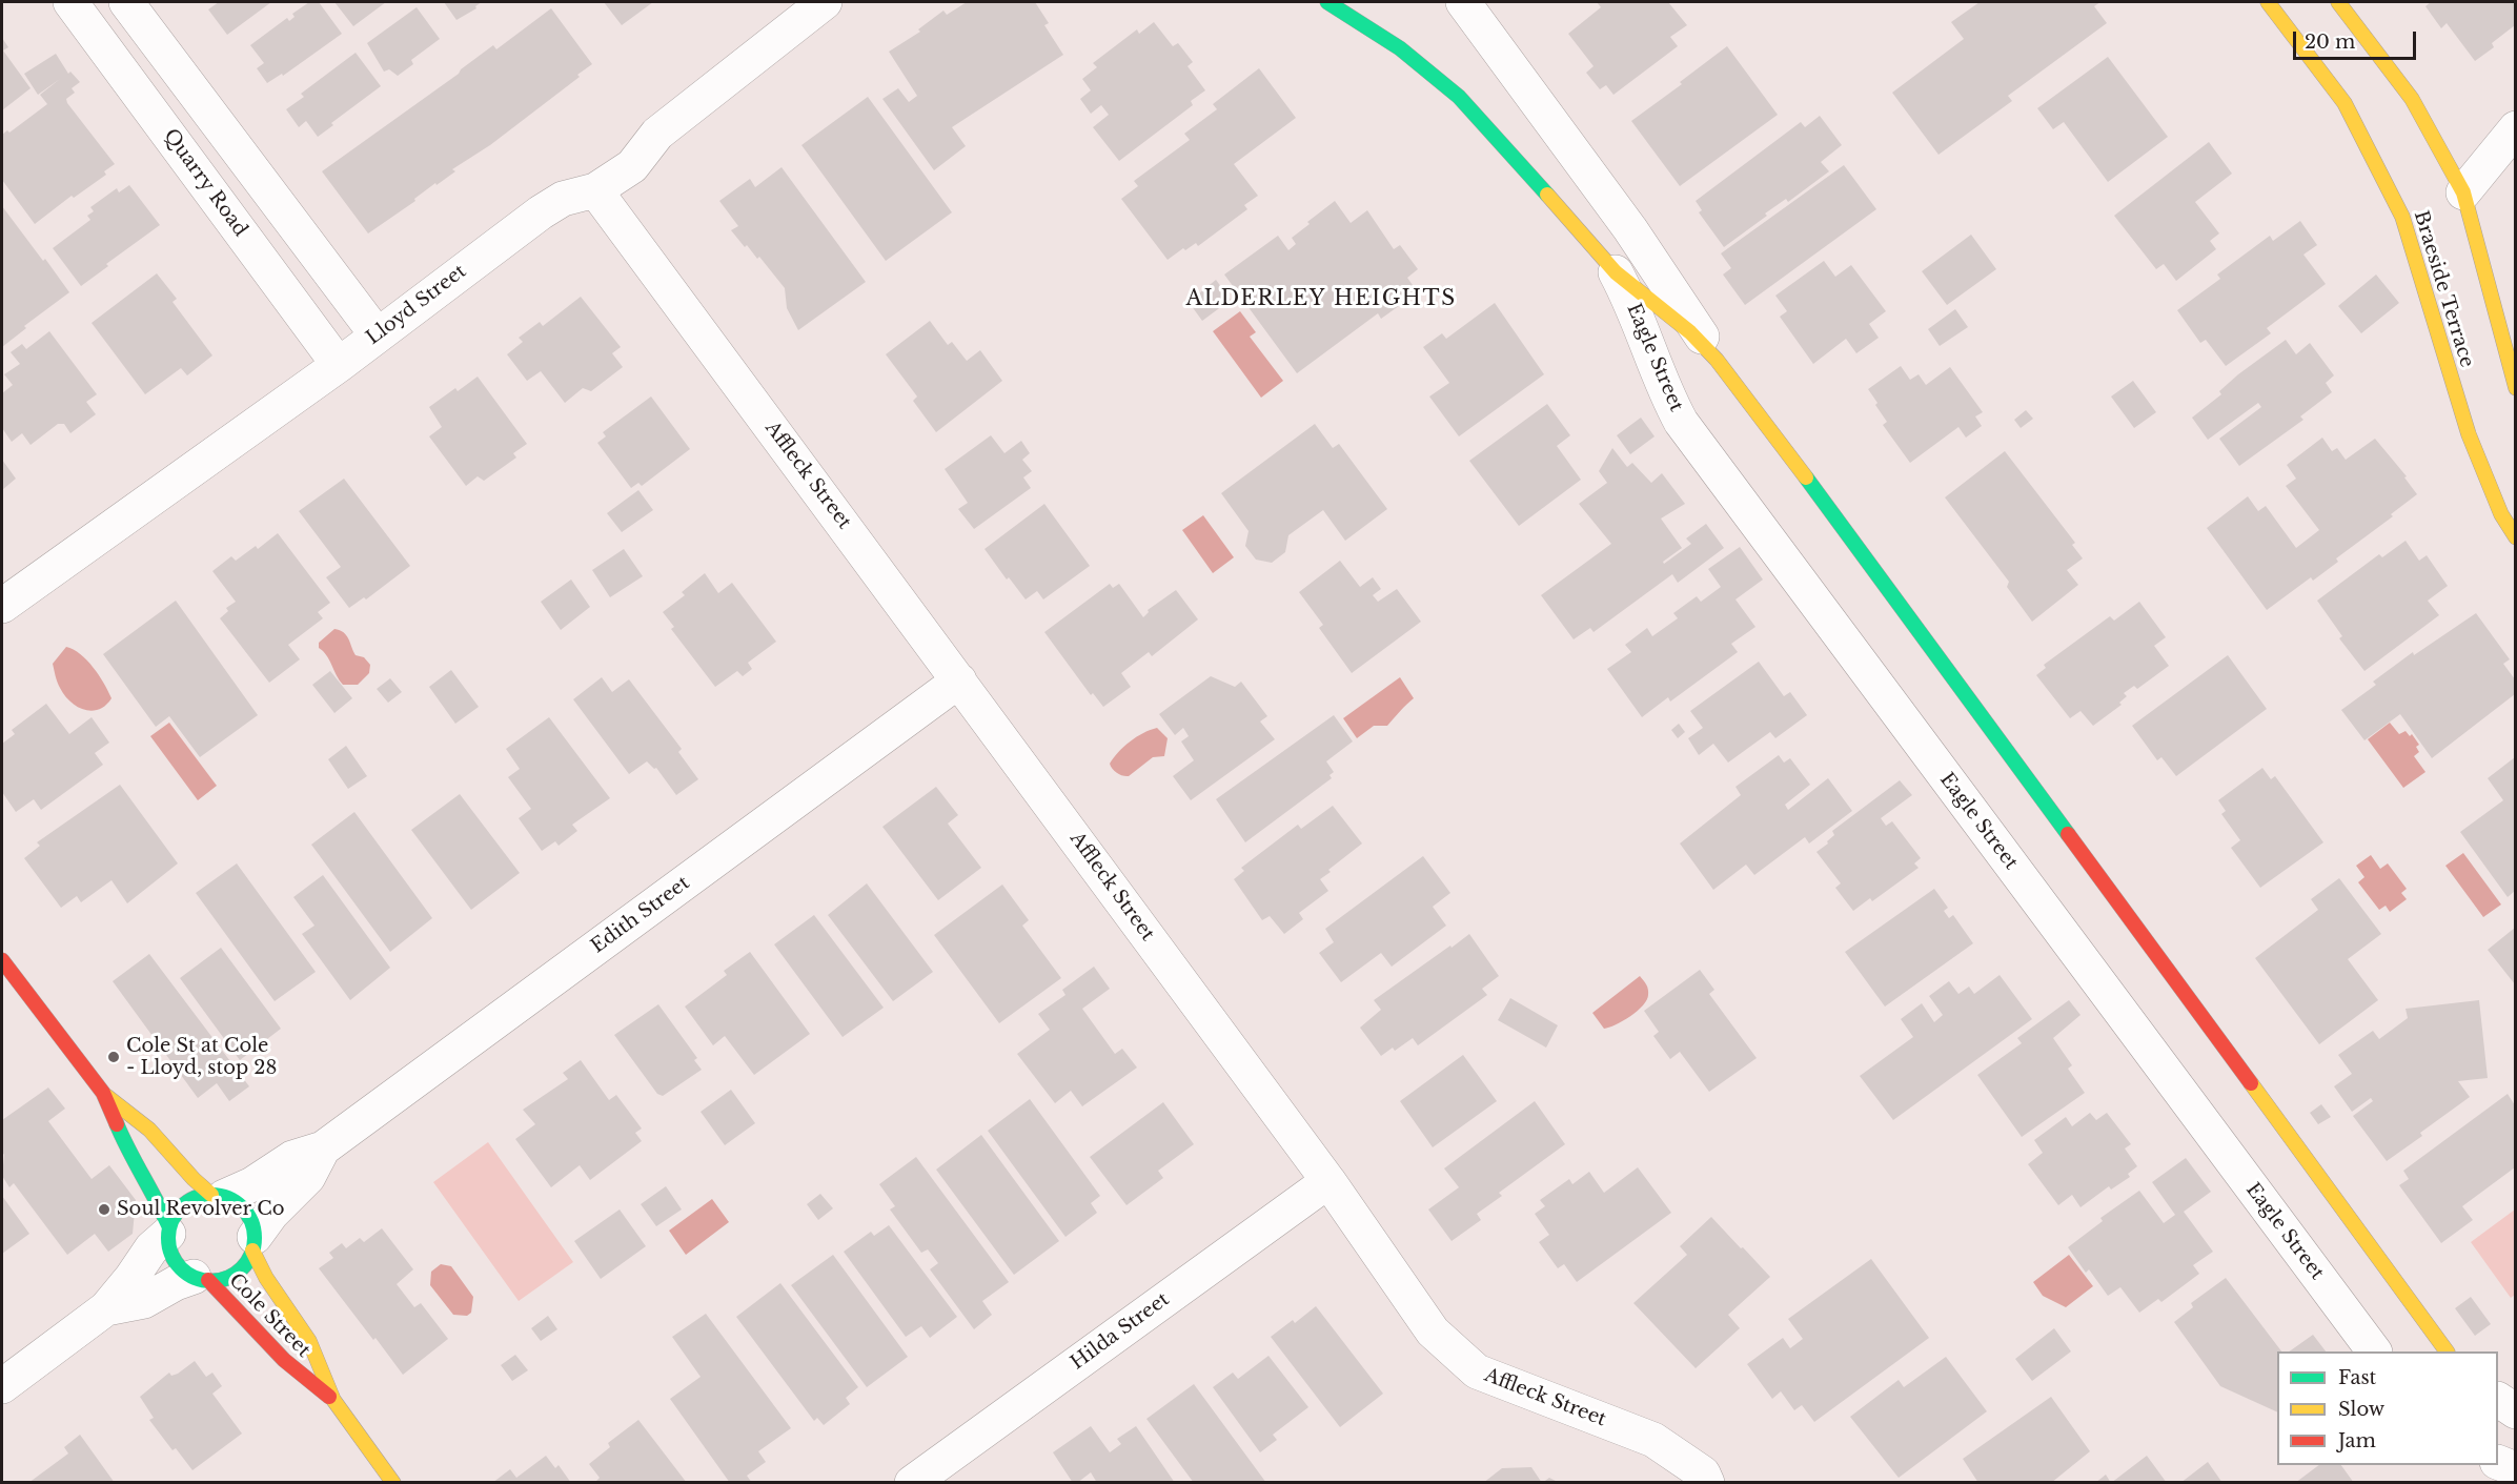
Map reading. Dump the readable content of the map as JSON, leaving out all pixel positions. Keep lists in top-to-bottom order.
{
  "streets": {
    "street": [
      "Quarry Road",
      "Braeside Terrace",
      "Lloyd Street",
      "Eagle Street",
      "Affleck Street",
      "Edith Street",
      "Cole Street",
      "Hilda Street"
    ]
  },
  "crossings": [
    ["Quarry Road", "Lloyd Street"],
    ["Lloyd Street", "Affleck Street"],
    ["Affleck Street", "Edith Street"],
    ["Affleck Street", "Hilda Street"],
    ["Edith Street", "Cole Street"]
  ],
  "districts": ["ALDERLEY HEIGHTS"],
  "places": ["Cole St at Cole - Lloyd, stop 28", "Soul Revolver Co"],
  "legend": ["Fast", "Slow", "Jam"],
  "scale_bar": "20 m"
}
